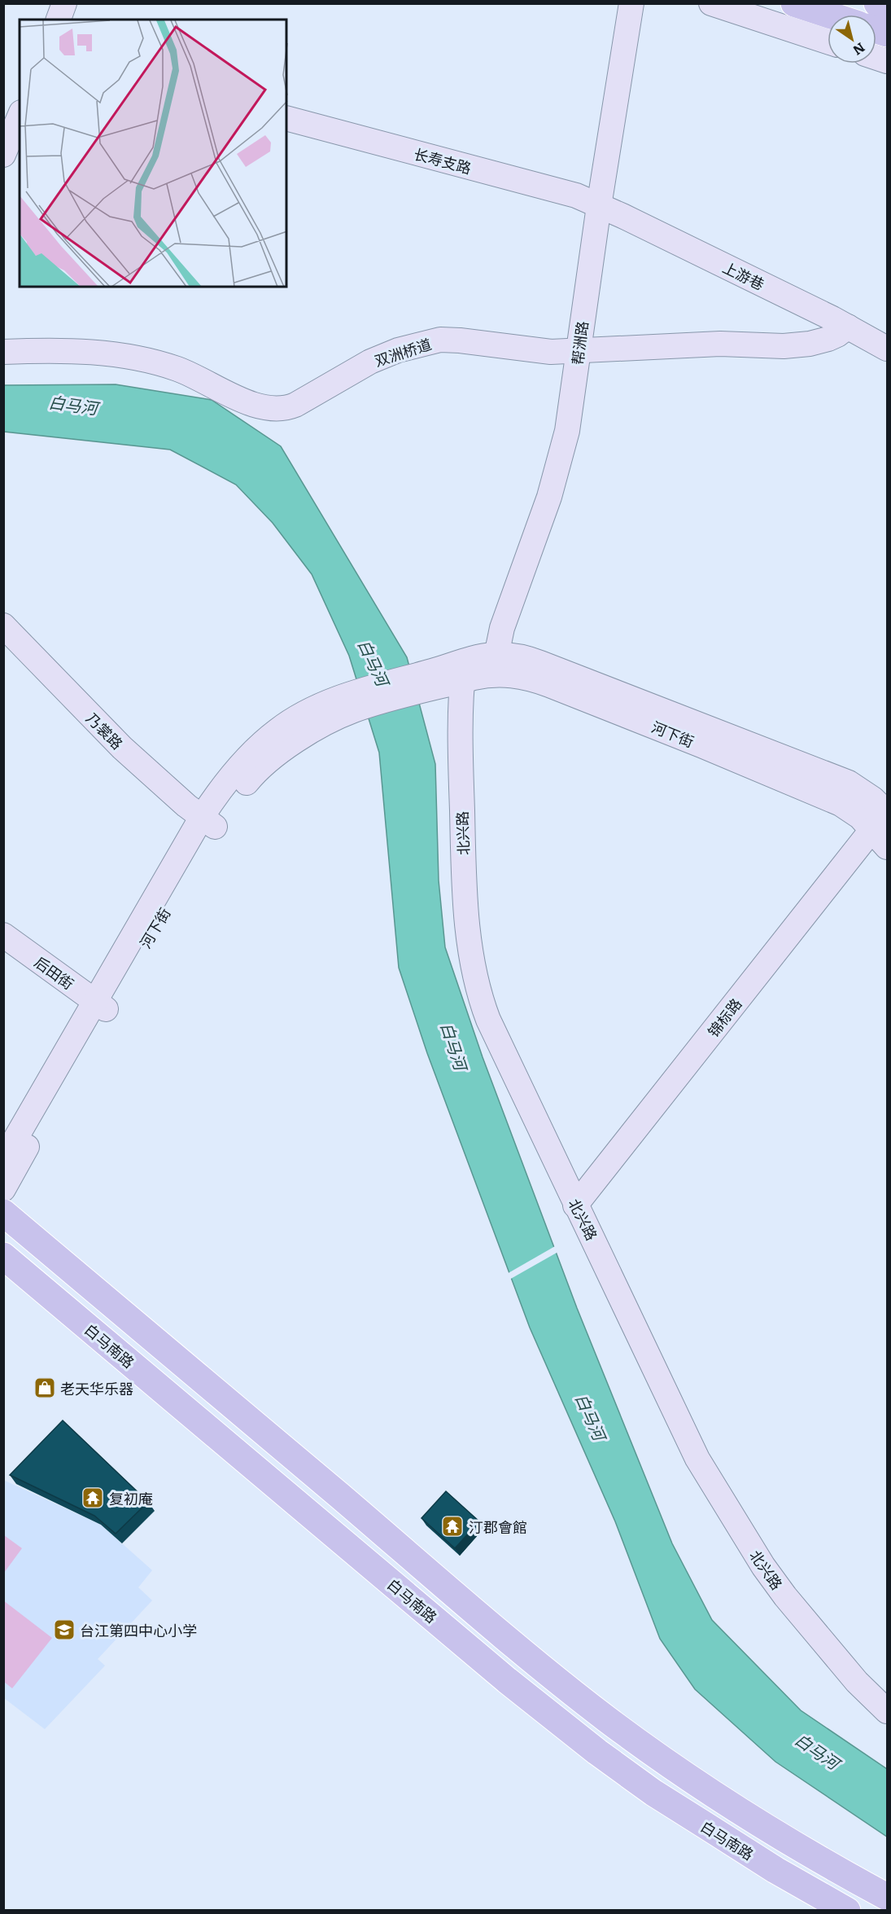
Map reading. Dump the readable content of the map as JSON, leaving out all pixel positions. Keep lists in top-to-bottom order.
{
  "streets": {
    "main road": ["白马南路"],
    "street": [
      "长寿支路",
      "上游巷",
      "帮洲路",
      "双洲桥道",
      "乃裳路",
      "河下街",
      "北兴路",
      "后田街",
      "锦标路"
    ]
  },
  "crossings": [
    ["长寿支路", "上游巷"],
    ["长寿支路", "帮洲路"],
    ["上游巷", "帮洲路"],
    ["上游巷", "双洲桥道"],
    ["帮洲路", "双洲桥道"],
    ["帮洲路", "河下街"],
    ["乃裳路", "河下街"],
    ["河下街", "北兴路"],
    ["河下街", "后田街"],
    ["河下街", "锦标路"],
    ["北兴路", "锦标路"]
  ],
  "water": ["白马河"],
  "places": {
    "shop": ["老天华乐器"],
    "temple": ["复初庵", "汀郡會館"],
    "school or university": ["台江第四中心小学"]
  },
  "north": "bottom right"
}
